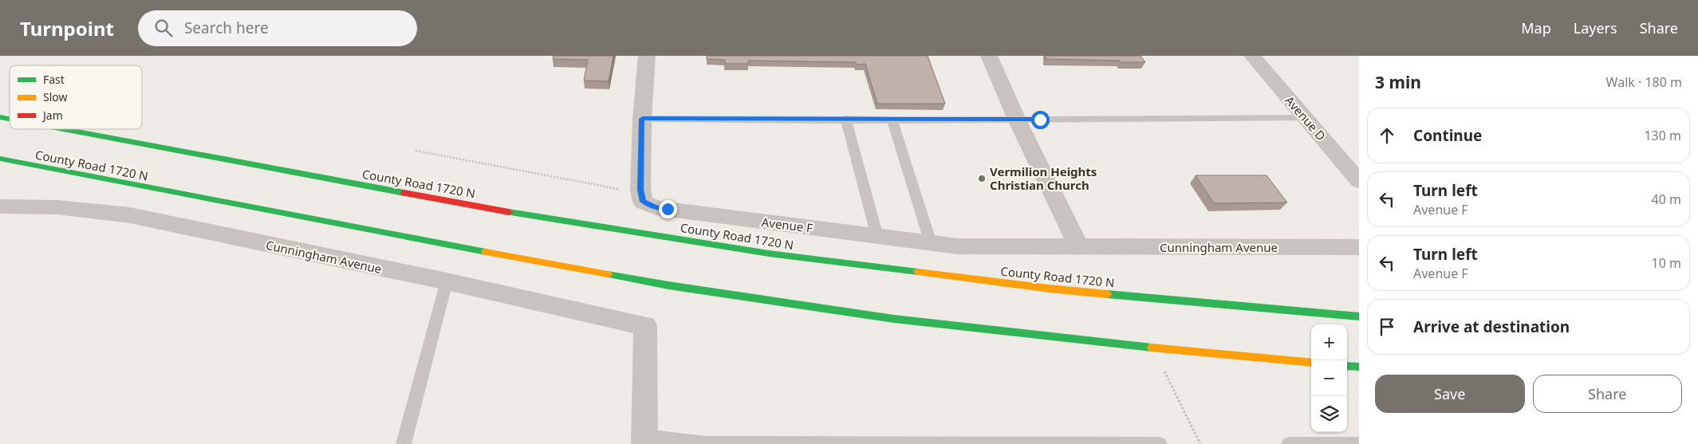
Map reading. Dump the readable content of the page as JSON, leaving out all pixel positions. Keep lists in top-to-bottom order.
{
  "streets": {
    "main road": ["County Road 1720 N"],
    "street": ["Avenue D", "Avenue F", "Cunningham Avenue"]
  },
  "crossings": [
    ["Avenue F", "Cunningham Avenue"]
  ],
  "places": ["Vermilion Heights Christian Church"],
  "legend": ["Fast", "Slow", "Jam"],
  "page": {
    "header": "Turnpoint",
    "search": "Search here",
    "nav": ["Map", "Layers", "Share"],
    "heading": ["3 min", "Walk · 180 m"],
    "list": [
      ["Continue", "130 m"],
      ["Turn left", "Avenue F", "40 m"],
      ["Turn left", "Avenue F", "10 m"],
      "Arrive at destination"
    ],
    "map_buttons": ["+", "−"],
    "buttons": ["Save", "Share"]
  }
}
